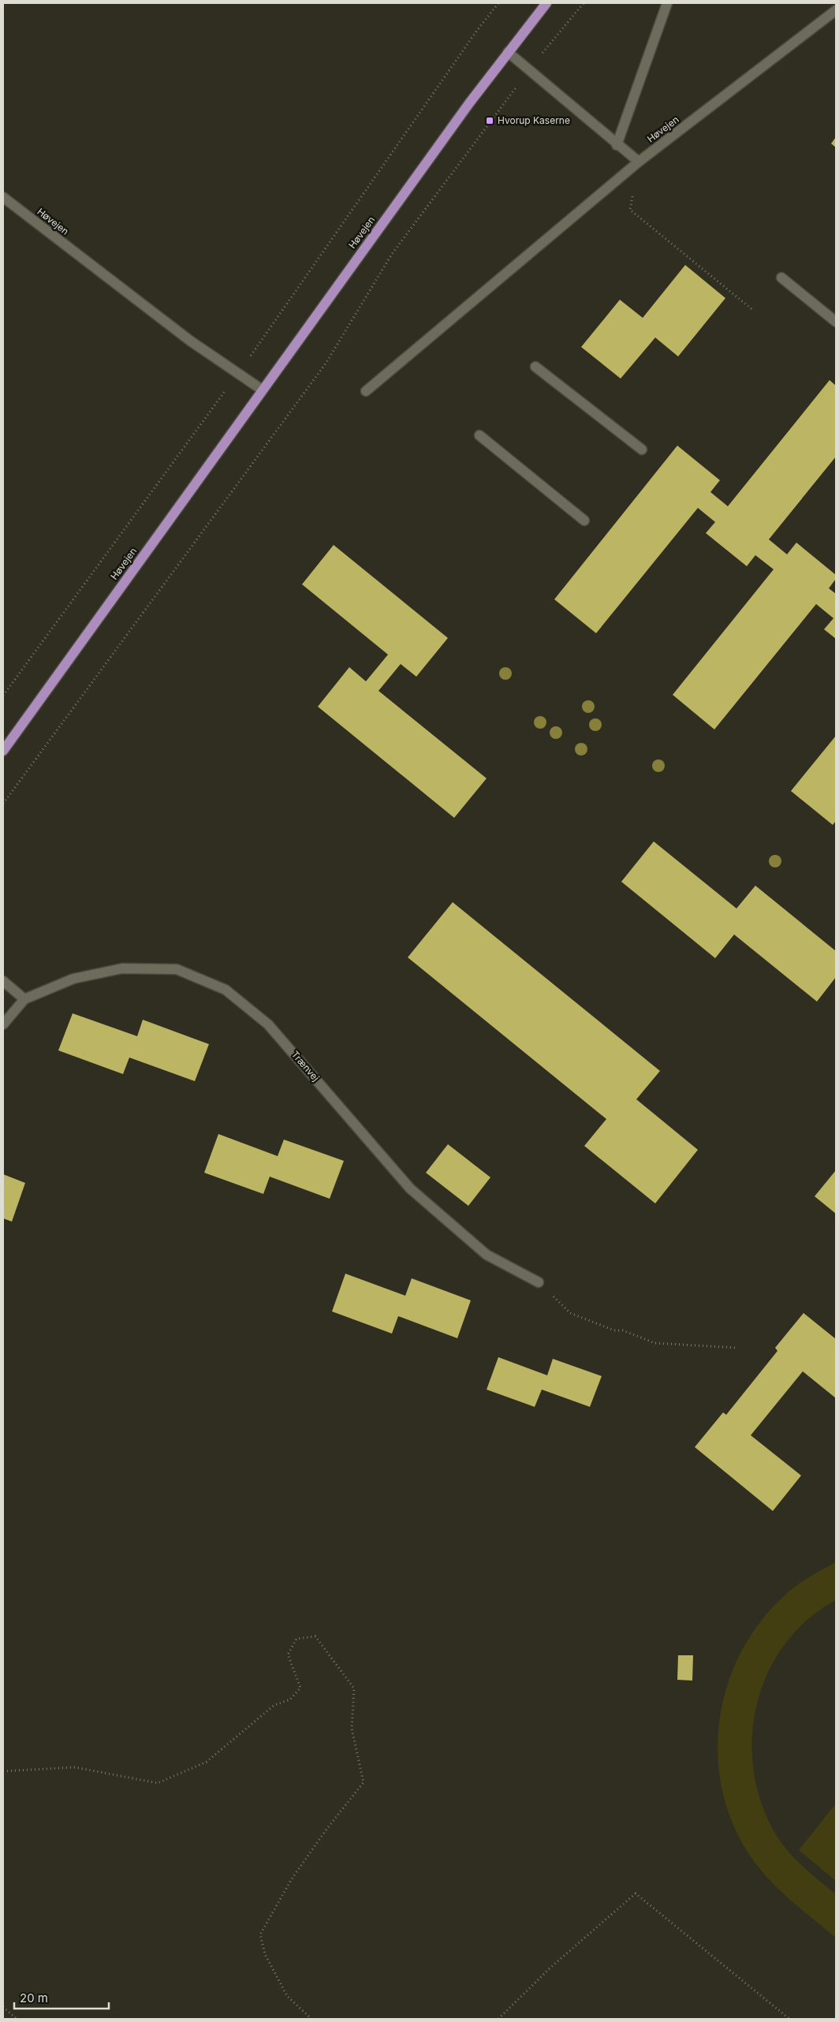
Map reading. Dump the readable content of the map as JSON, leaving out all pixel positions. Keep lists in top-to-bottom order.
{
  "streets": {
    "main road": ["Høvejen"],
    "street": ["Trænvej"]
  },
  "places": {
    "transit": ["Hvorup Kaserne"]
  },
  "scale_bar": "20 m"
}
